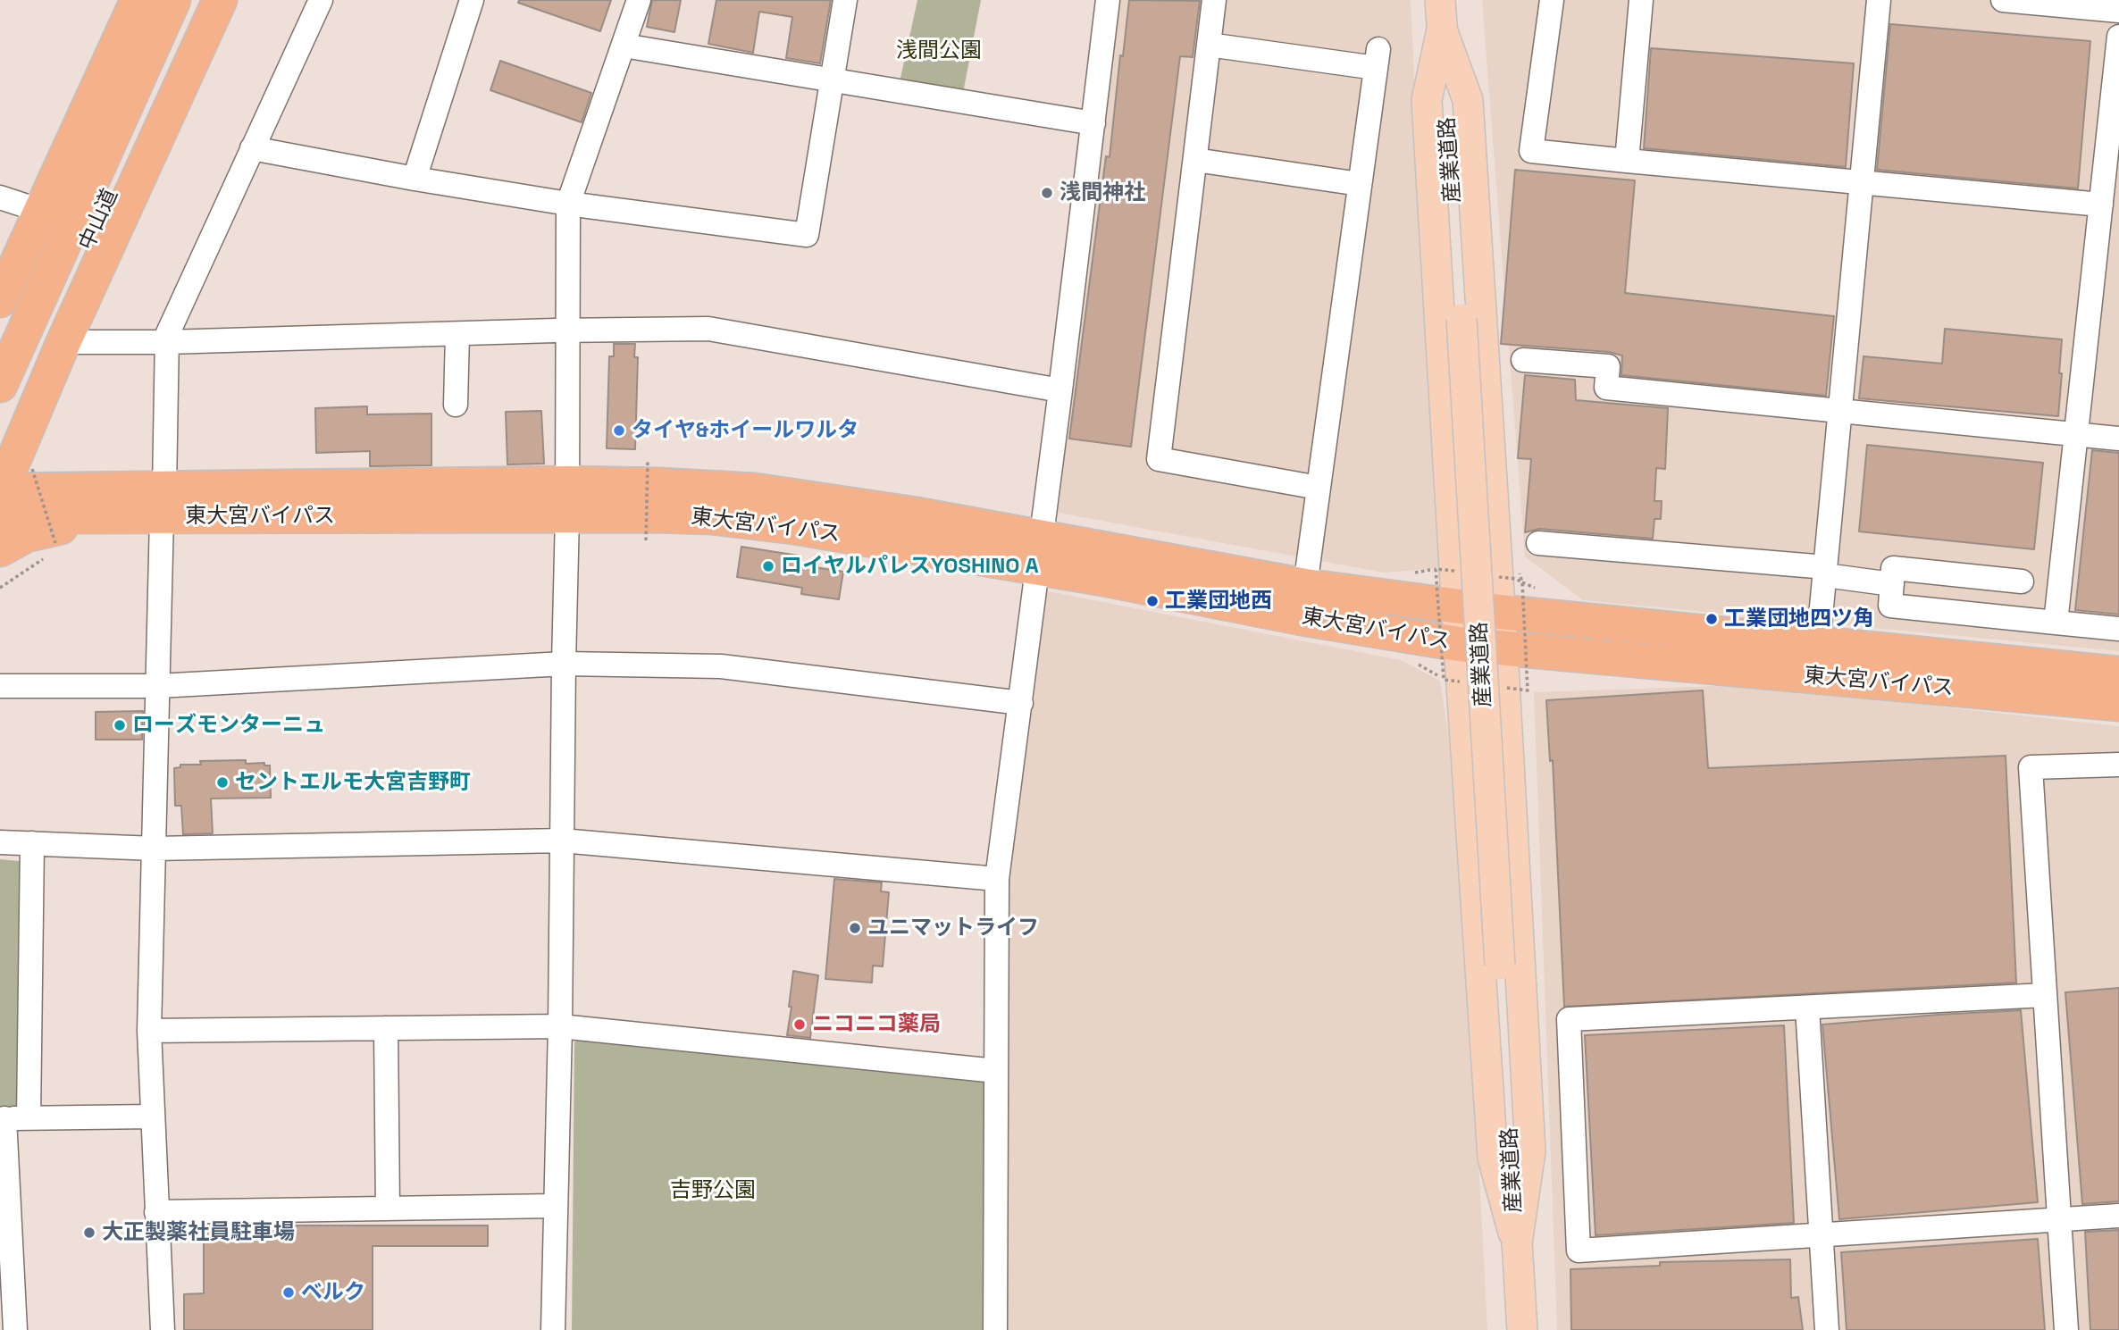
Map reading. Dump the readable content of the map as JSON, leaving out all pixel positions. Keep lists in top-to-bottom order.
{
  "streets": {
    "highway": ["中山道", "東大宮バイパス"],
    "main road": ["産業道路"]
  },
  "parks": ["浅間公園", "吉野公園"],
  "places": [
    "浅間神社",
    "タイヤ&ホイールワルタ",
    "ロイヤルパレスYOSHINO A",
    "工業団地西",
    "工業団地四ツ角",
    "ローズモンターニュ",
    "セントエルモ大宮吉野町",
    "ユニマットライフ",
    "ニコニコ薬局",
    "大正製薬社員駐車場",
    "ベルク"
  ]
}
